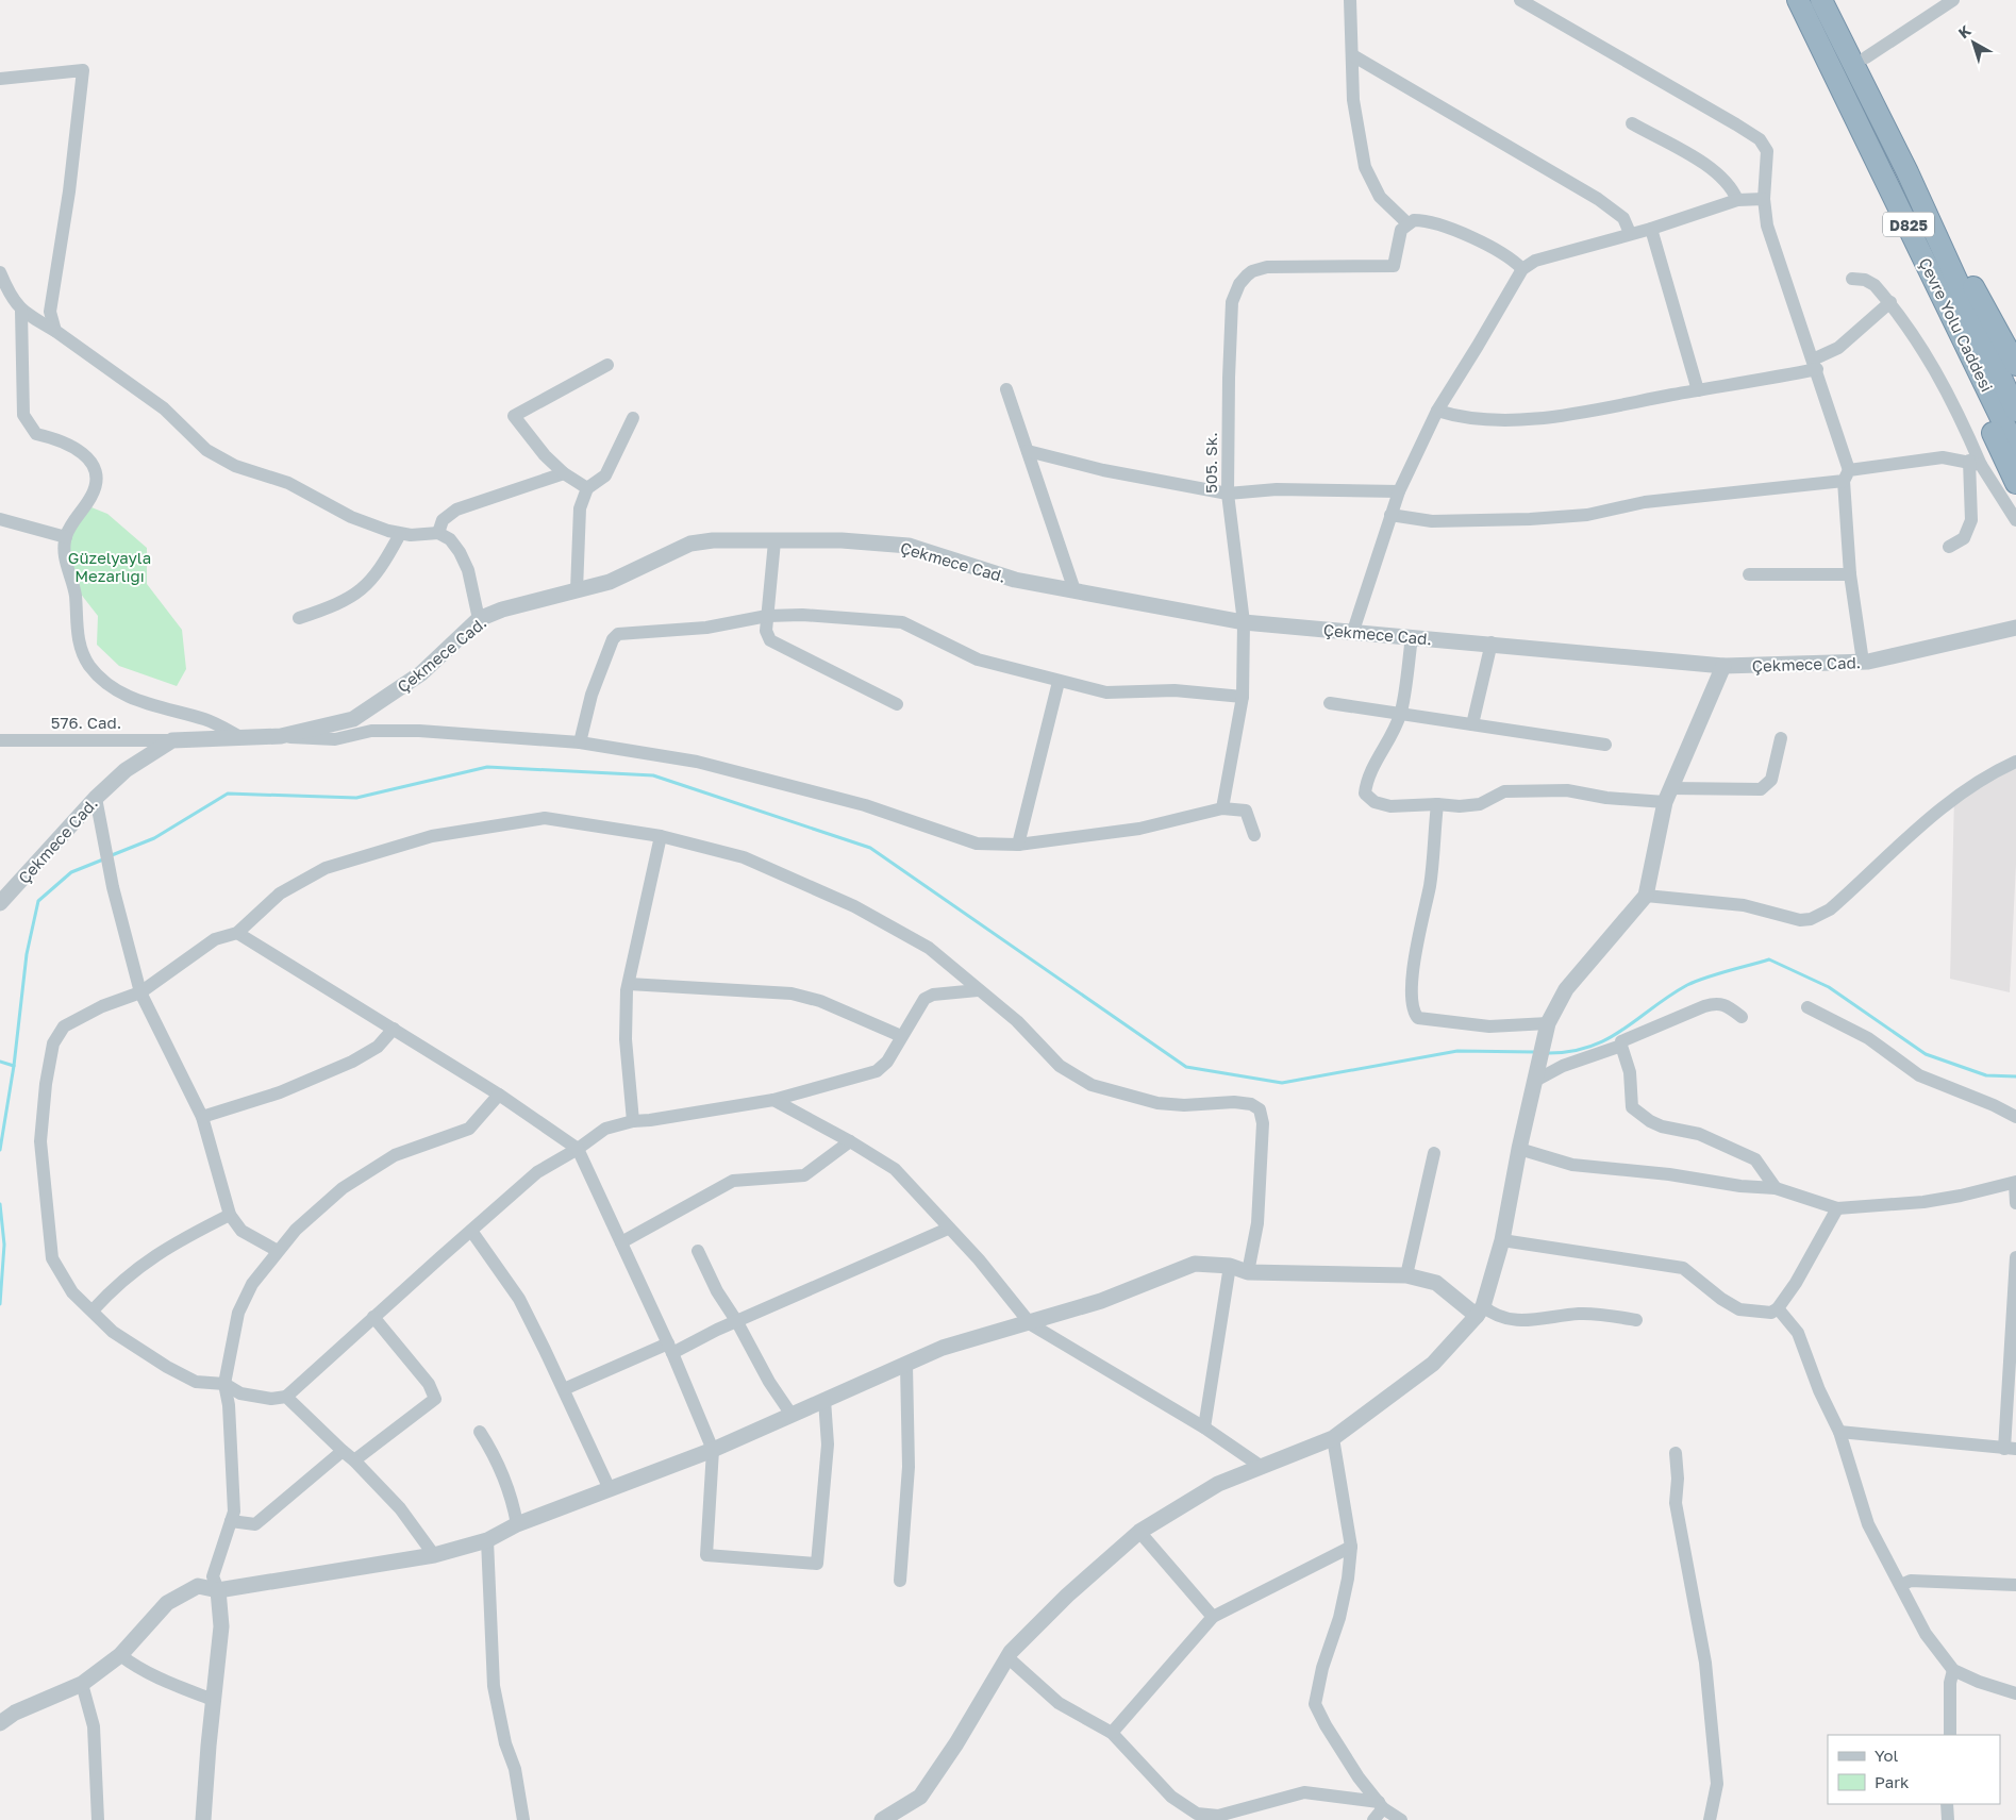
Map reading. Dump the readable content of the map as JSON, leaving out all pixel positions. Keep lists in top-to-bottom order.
{
  "streets": {
    "highway": ["D825", "Çevre Yolu Caddesi"],
    "street": ["505. Sk.", "Çekmece Cad.", "576. Cad."]
  },
  "crossings": [
    ["505. Sk.", "Çekmece Cad."],
    ["Çekmece Cad.", "576. Cad."]
  ],
  "parks": ["Güzelyayla Mezarlığı"],
  "legend": ["Yol", "Park"],
  "north": "top left"
}
